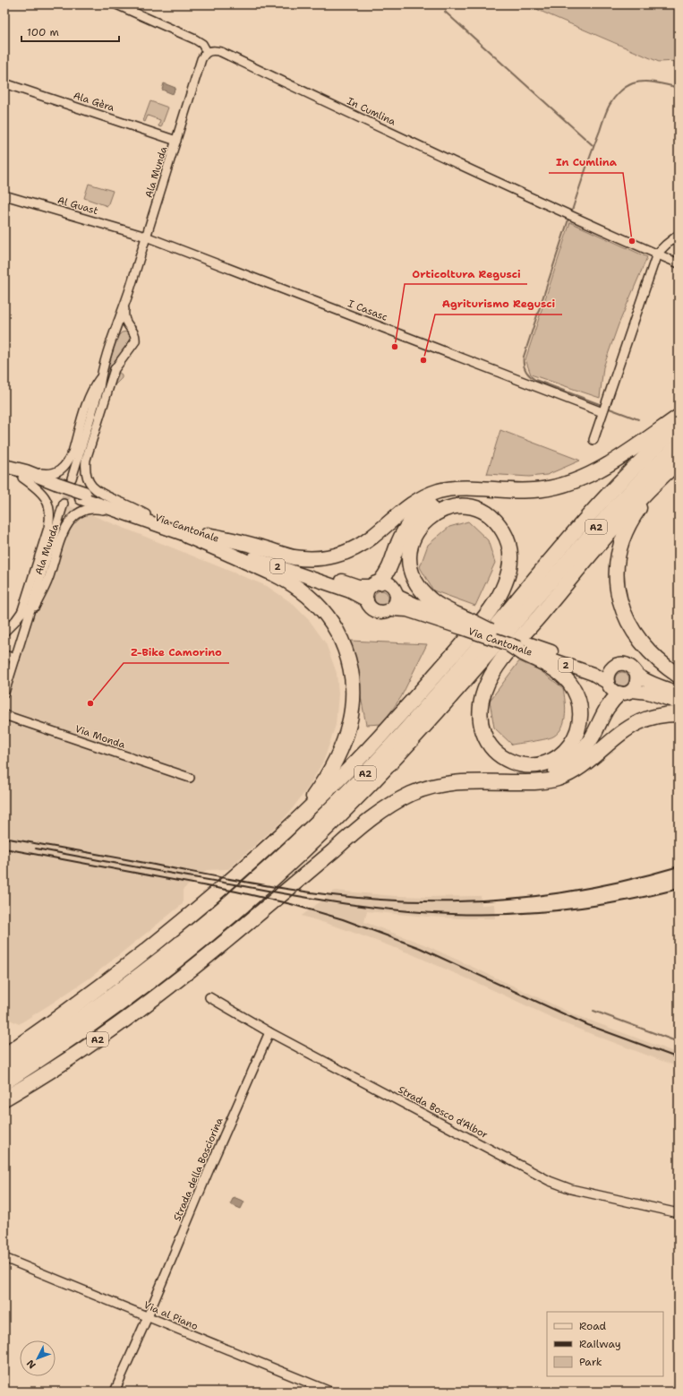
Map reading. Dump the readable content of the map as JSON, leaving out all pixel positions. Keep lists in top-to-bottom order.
{
  "streets": {
    "highway": ["A2"],
    "main road": ["Via Cantonale", "2"],
    "street": [
      "Ala Gèra",
      "In Cumlina",
      "Ala Munda",
      "Al Guast",
      "I Casasc",
      "Via Monda",
      "Strada Bosco d'Albor",
      "Strada della Bosciorina",
      "Via al Piano"
    ]
  },
  "crossings": [
    ["Ala Gèra", "Ala Munda"],
    ["In Cumlina", "Ala Munda"],
    ["Ala Munda", "Al Guast"],
    ["Ala Munda", "I Casasc"],
    ["Ala Munda", "Via Cantonale"],
    ["Al Guast", "I Casasc"],
    ["A2", "Via Cantonale"],
    ["Strada Bosco d'Albor", "Strada della Bosciorina"],
    ["Strada della Bosciorina", "Via al Piano"]
  ],
  "places": [
    "In Cumlina",
    "Orticoltura Regusci",
    "Agriturismo Regusci",
    "Z-Bike Camorino"
  ],
  "legend": ["Road", "Railway", "Park"],
  "scale_bar": "100 m",
  "north": "bottom left"
}
